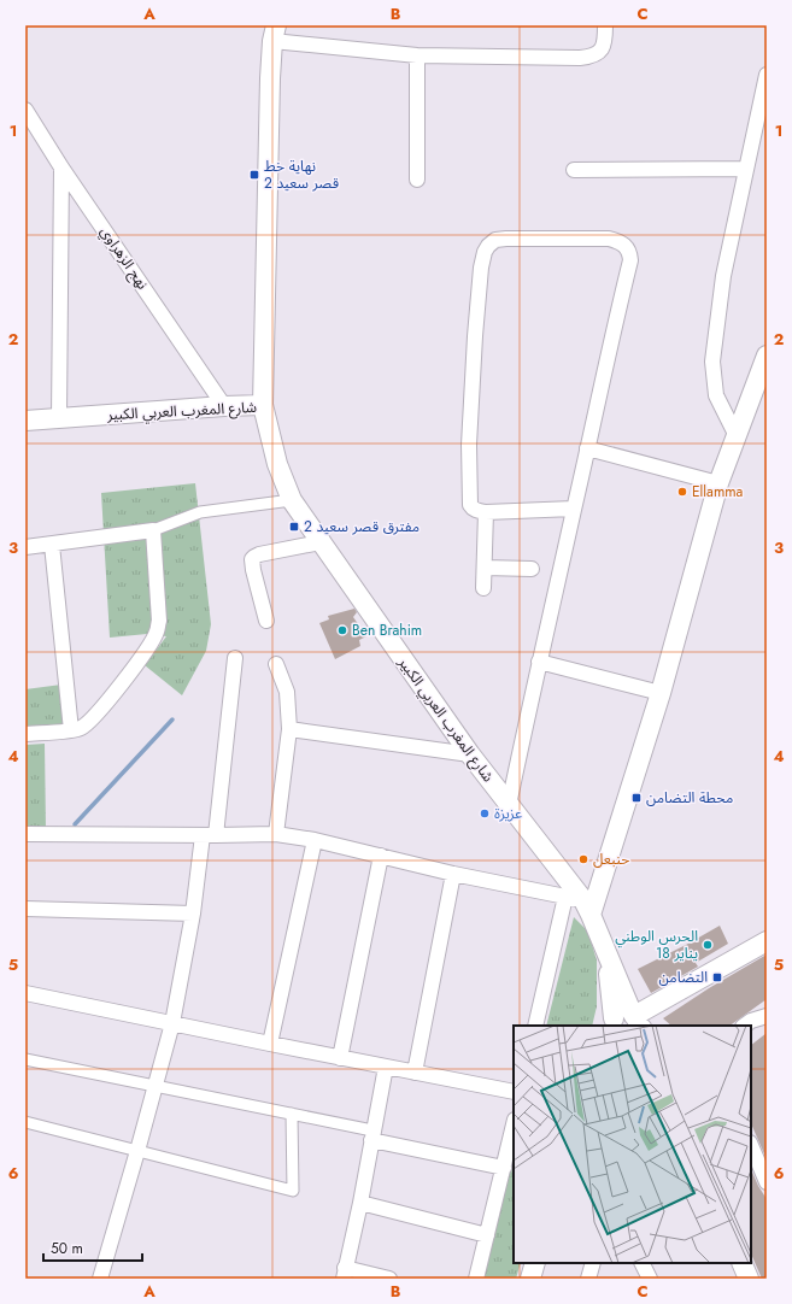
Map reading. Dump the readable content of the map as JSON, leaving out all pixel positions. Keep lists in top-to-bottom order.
{
  "streets": {
    "street": ["نهج الزهراوي", "شارع المغرب العربي الكبير"]
  },
  "crossings": [
    ["نهج الزهراوي", "شارع المغرب العربي الكبير"]
  ],
  "places": {
    "transit": [
      "نهاية خط قصر سعيد 2",
      "مفترق قصر سعيد 2",
      "محطة التضامن",
      "التضامن"
    ],
    "other": [
      "Ellamma",
      "Ben Brahim",
      "عزيزة",
      "حنبعل",
      "الحرس الوطني 18 يناير"
    ]
  },
  "scale_bar": "50 m",
  "grid": {
    "columns": ["A", "B", "C"],
    "rows": [
      "1",
      "2",
      "3",
      "4",
      "5",
      "6"
    ]
  }
}
